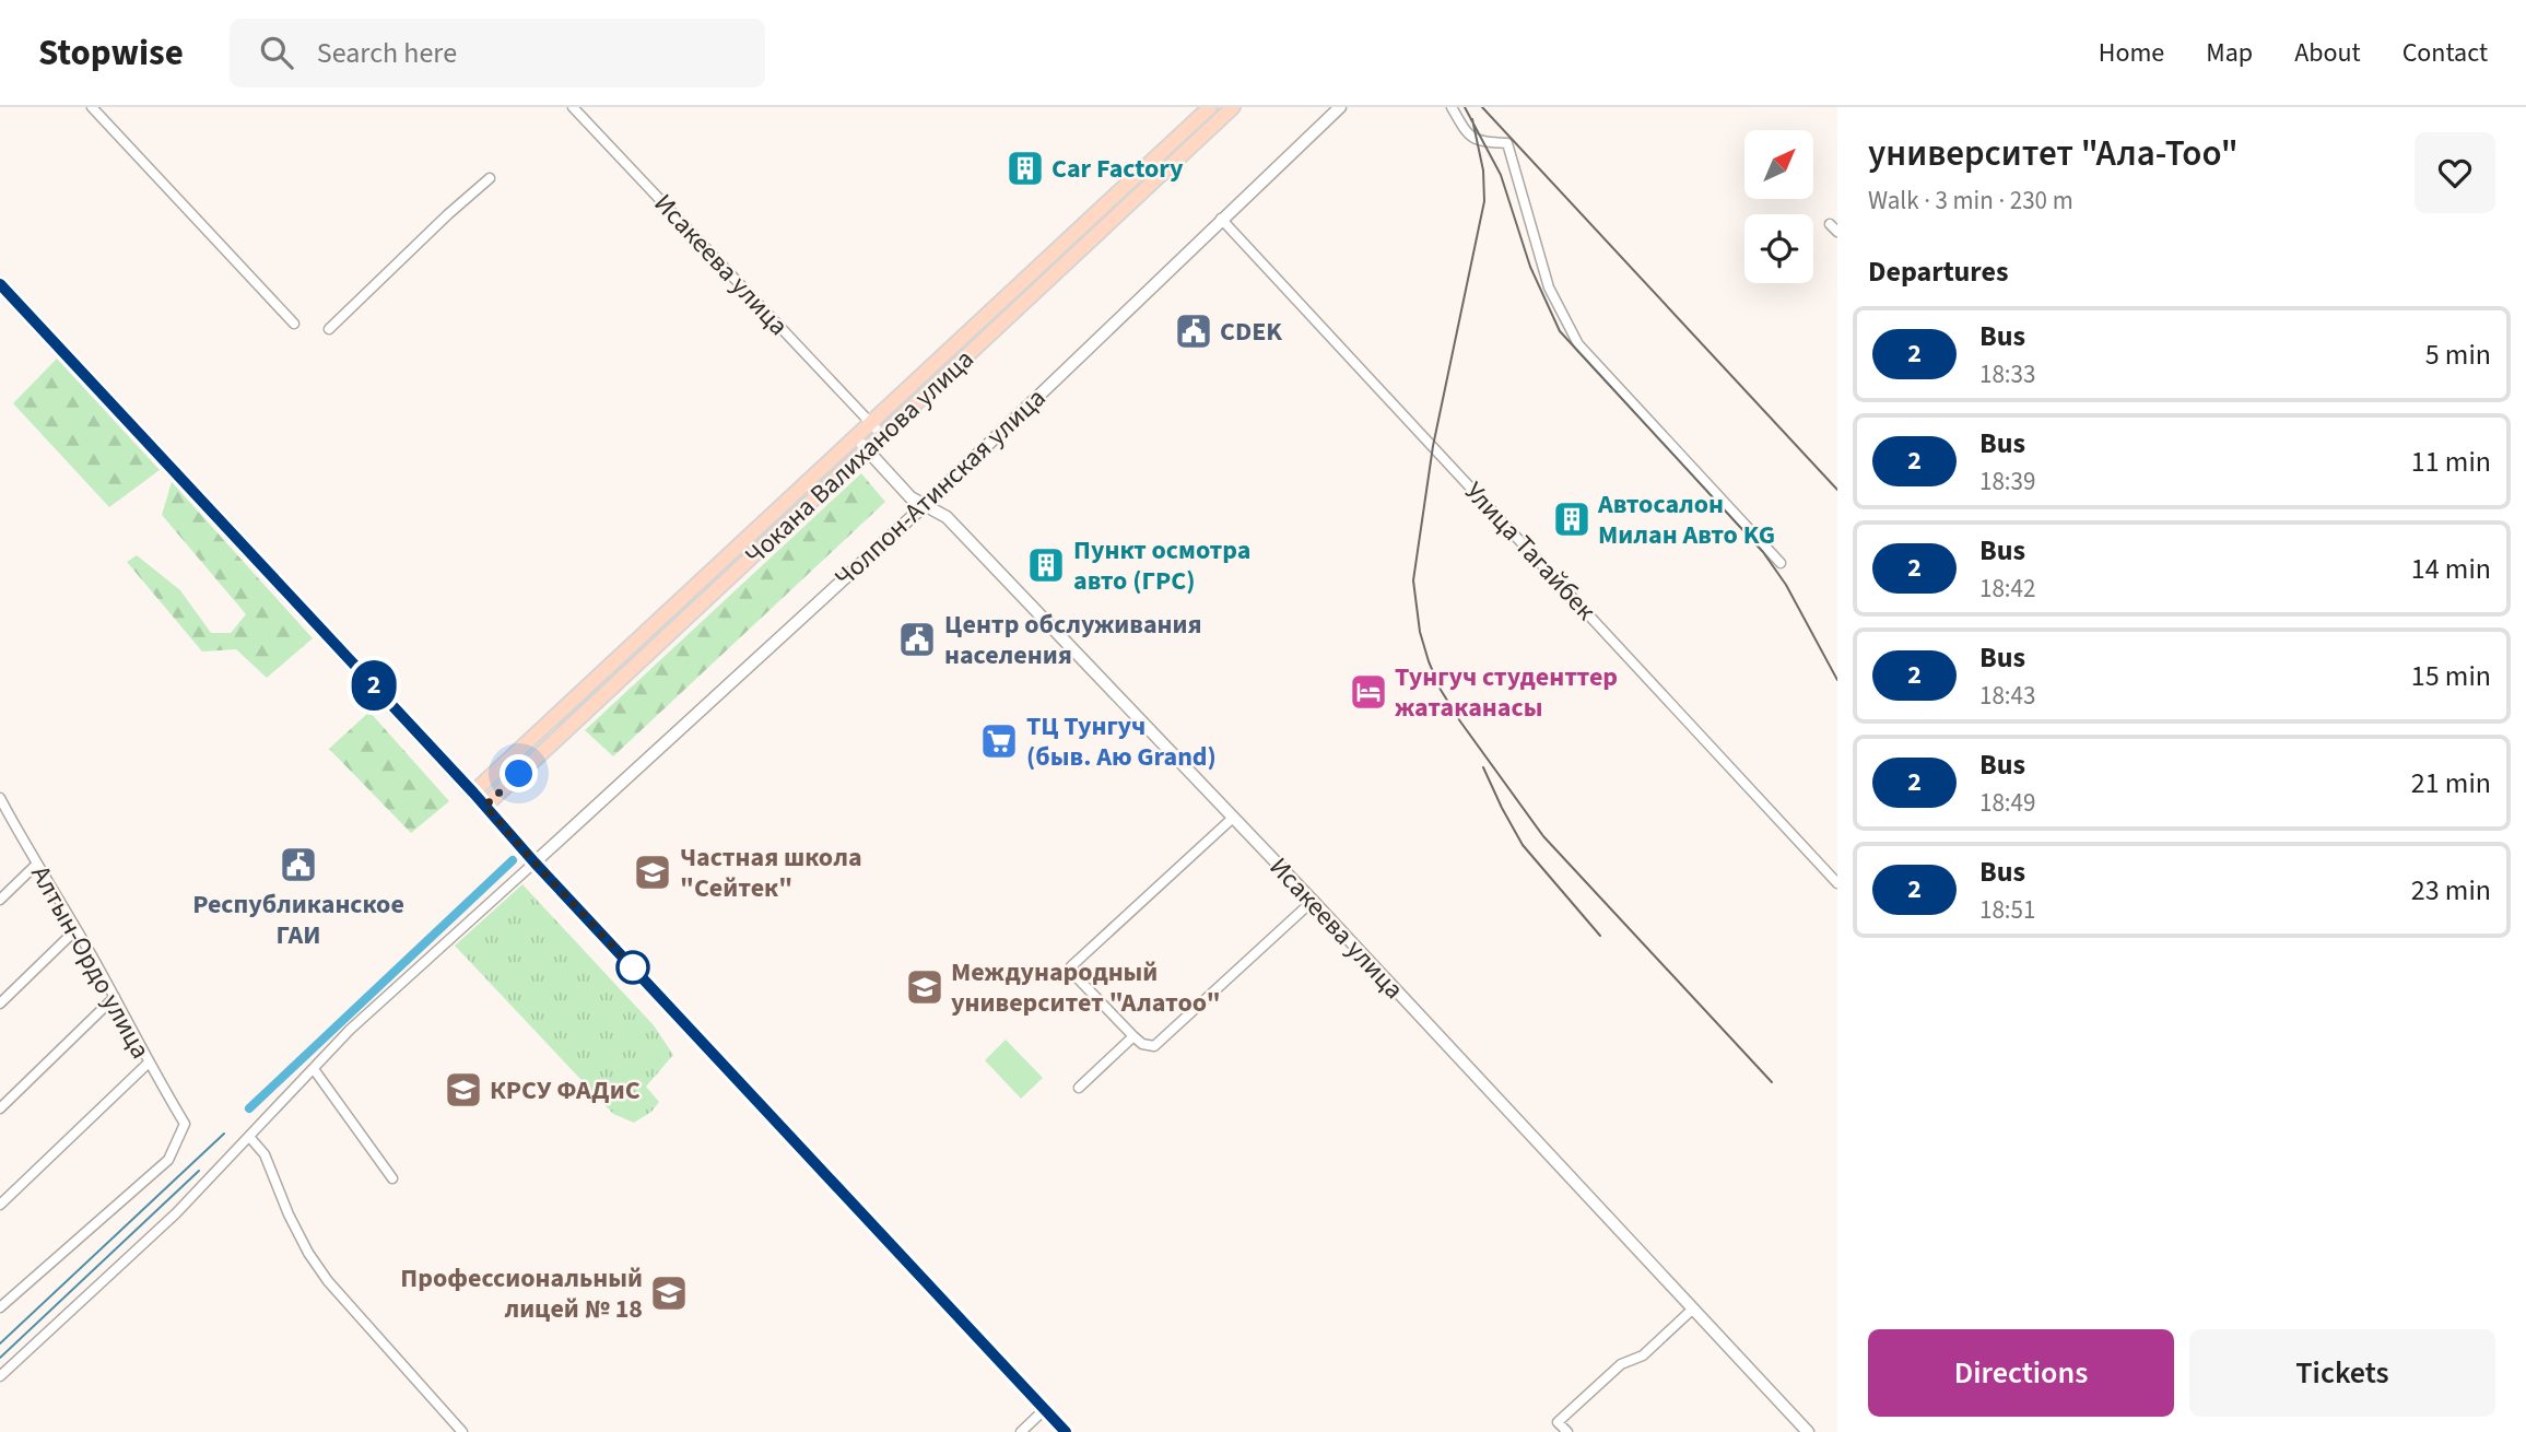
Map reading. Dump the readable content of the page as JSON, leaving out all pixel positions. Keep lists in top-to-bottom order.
{
  "streets": {
    "main road": ["Чокана Валиханова улица"],
    "street": [
      "Исакеева улица",
      "Чолпон-Атинская улица",
      "Улица Тагайбек",
      "Алтын-Ордо улица"
    ]
  },
  "crossings": [
    ["Исакеева улица", "Чокана Валиханова улица"],
    ["Исакеева улица", "Чолпон-Атинская улица"],
    ["Чолпон-Атинская улица", "Улица Тагайбек"]
  ],
  "places": {
    "building": ["Car Factory", "Автосалон Милан Авто KG", "Пункт осмотра авто (ГРС)"],
    "public building": ["CDEK", "Центр обслуживания населения", "Республиканское ГАИ"],
    "hotel": ["Тунгуч студенттер жатаканасы"],
    "supermarket": ["ТЦ Тунгуч (быв. Аю Grand)"],
    "school or university": [
      "Частная школа \"Сейтек\"",
      "Международный университет \"Алатоо\"",
      "КРСУ ФАДиС",
      "Профессиональный лицей № 18"
    ]
  },
  "lines": ["bus line 2"],
  "north": "top right",
  "page": {
    "header": "Stopwise",
    "search": "Search here",
    "nav": [
      "Home",
      "Map",
      "About",
      "Contact"
    ],
    "on_map": "2",
    "heading": [
      ["университет \"Ала-Тоо\"", "Walk · 3 min · 230 m"],
      "Departures"
    ],
    "list": [
      {
        "mark": "2",
        "name": "Bus",
        "note": "18:33",
        "value": "5 min"
      },
      {
        "mark": "2",
        "name": "Bus",
        "note": "18:39",
        "value": "11 min"
      },
      {
        "mark": "2",
        "name": "Bus",
        "note": "18:42",
        "value": "14 min"
      },
      {
        "mark": "2",
        "name": "Bus",
        "note": "18:43",
        "value": "15 min"
      },
      {
        "mark": "2",
        "name": "Bus",
        "note": "18:49",
        "value": "21 min"
      },
      {
        "mark": "2",
        "name": "Bus",
        "note": "18:51",
        "value": "23 min"
      }
    ],
    "buttons": ["Directions", "Tickets"]
  }
}
